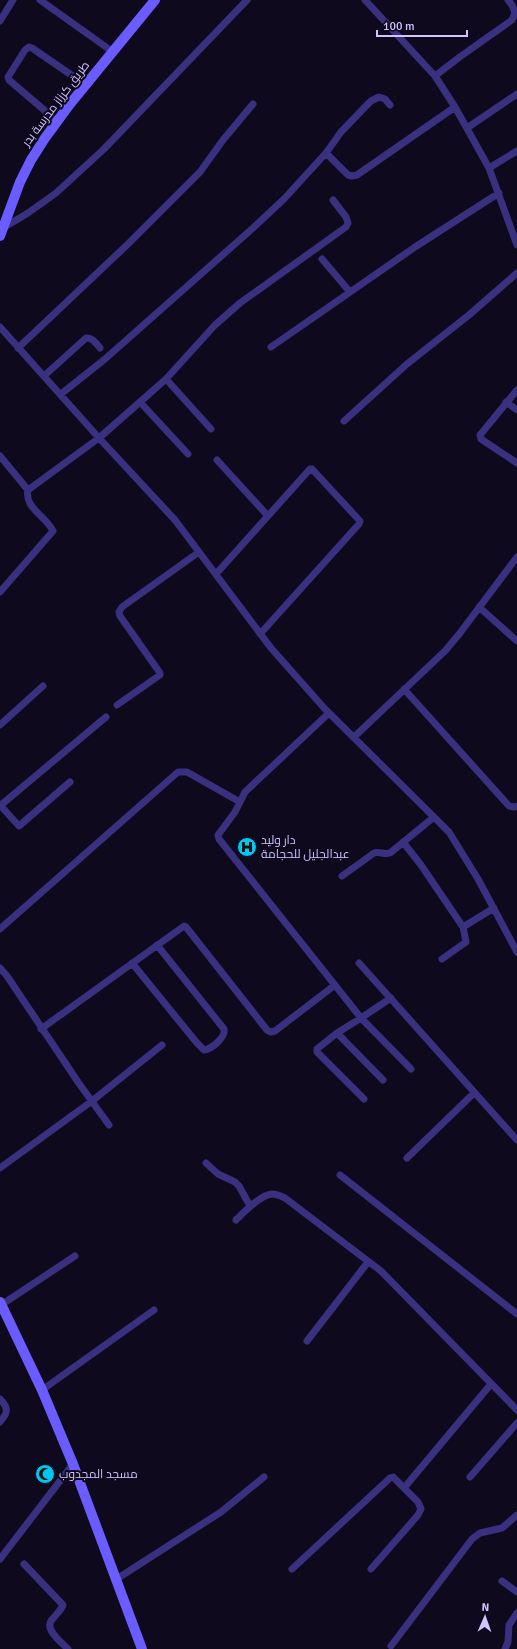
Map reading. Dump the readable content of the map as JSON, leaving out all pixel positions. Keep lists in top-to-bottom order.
{
  "streets": {
    "street": ["طريق كرزاز مدرسة بدر"]
  },
  "places": {
    "hospital": ["دار وليد عبدالجليل للحجامة"],
    "mosque": ["مسجد المجدوب"]
  },
  "scale_bar": "100 m",
  "north": "top"
}
